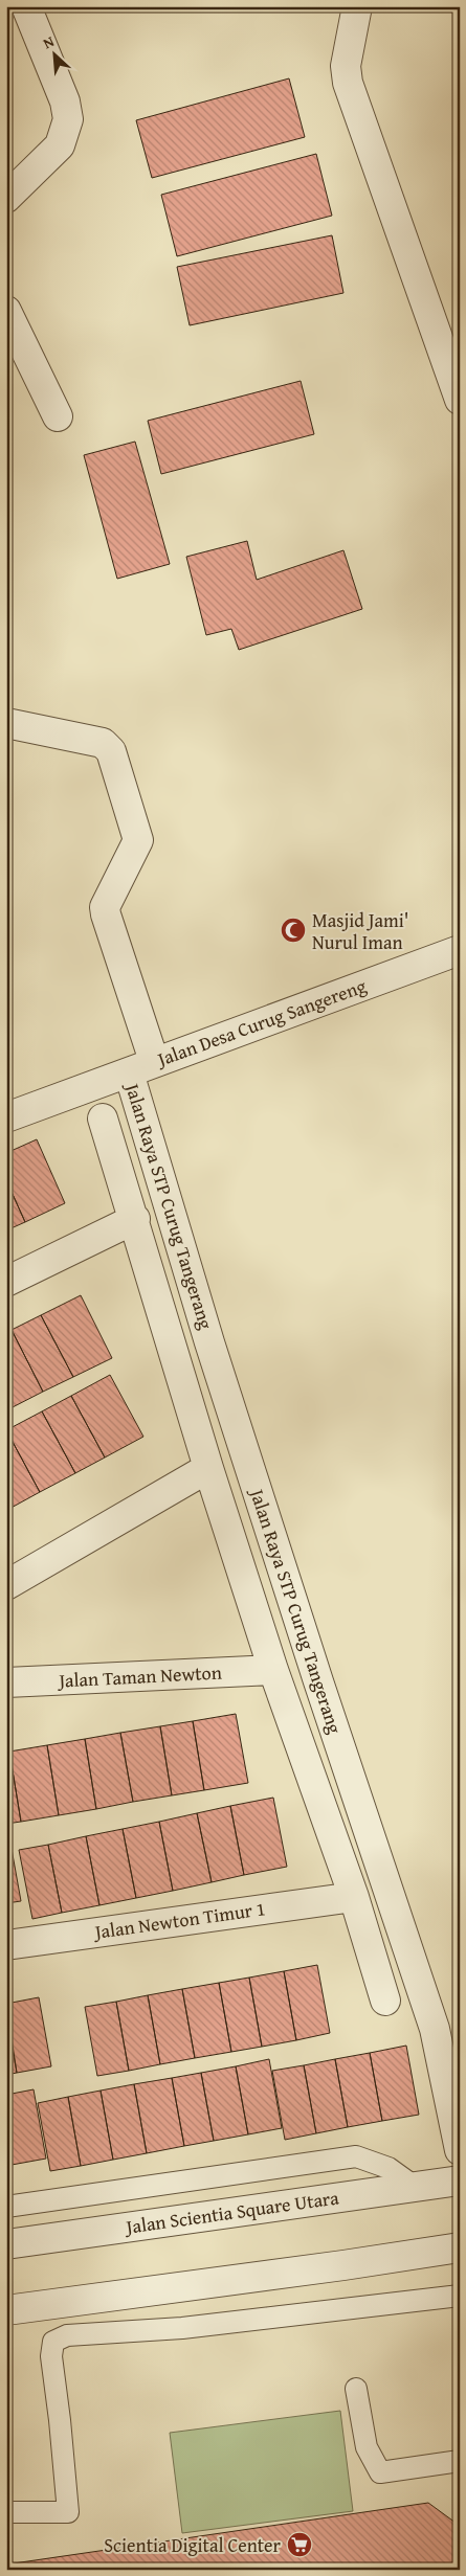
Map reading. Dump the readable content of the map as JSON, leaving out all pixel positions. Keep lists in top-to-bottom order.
{
  "streets": {
    "street": [
      "Jalan Desa Curug Sangereng",
      "Jalan Raya STP Curug Tangerang",
      "Jalan Taman Newton",
      "Jalan Newton Timur 1",
      "Jalan Scientia Square Utara"
    ]
  },
  "crossings": [
    ["Jalan Desa Curug Sangereng", "Jalan Raya STP Curug Tangerang"]
  ],
  "places": {
    "mosque": ["Masjid Jami' Nurul Iman"],
    "supermarket": ["Scientia Digital Center"]
  },
  "north": "top left"
}
